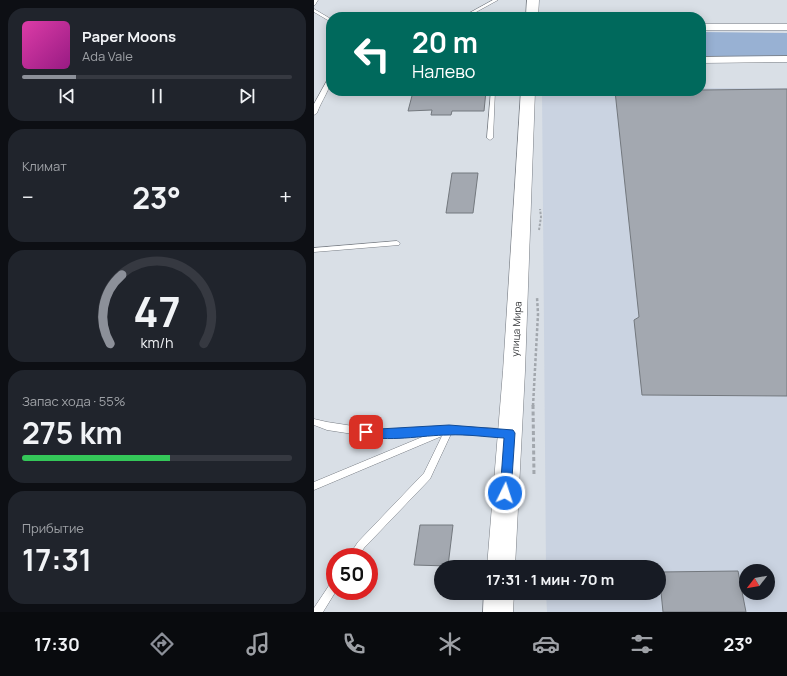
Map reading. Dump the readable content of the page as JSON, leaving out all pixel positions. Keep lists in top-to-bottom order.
{
  "streets": {
    "main road": ["улица Мира"]
  },
  "north": "bottom left",
  "page": {
    "turn": ["20 m", "Налево"],
    "song": ["Paper Moons", "Ada Vale"],
    "tile": [
      "Климат",
      ["Запас хода · 55%", "275 km"],
      ["Прибытие", "17:31"]
    ],
    "heat": ["−", "23°", "+"],
    "limit": "50",
    "trip": "17:31 · 1 мин · 70 m",
    "tabs": ["17:30", "23°"],
    "gauge": ["47", "km/h"]
  }
}
